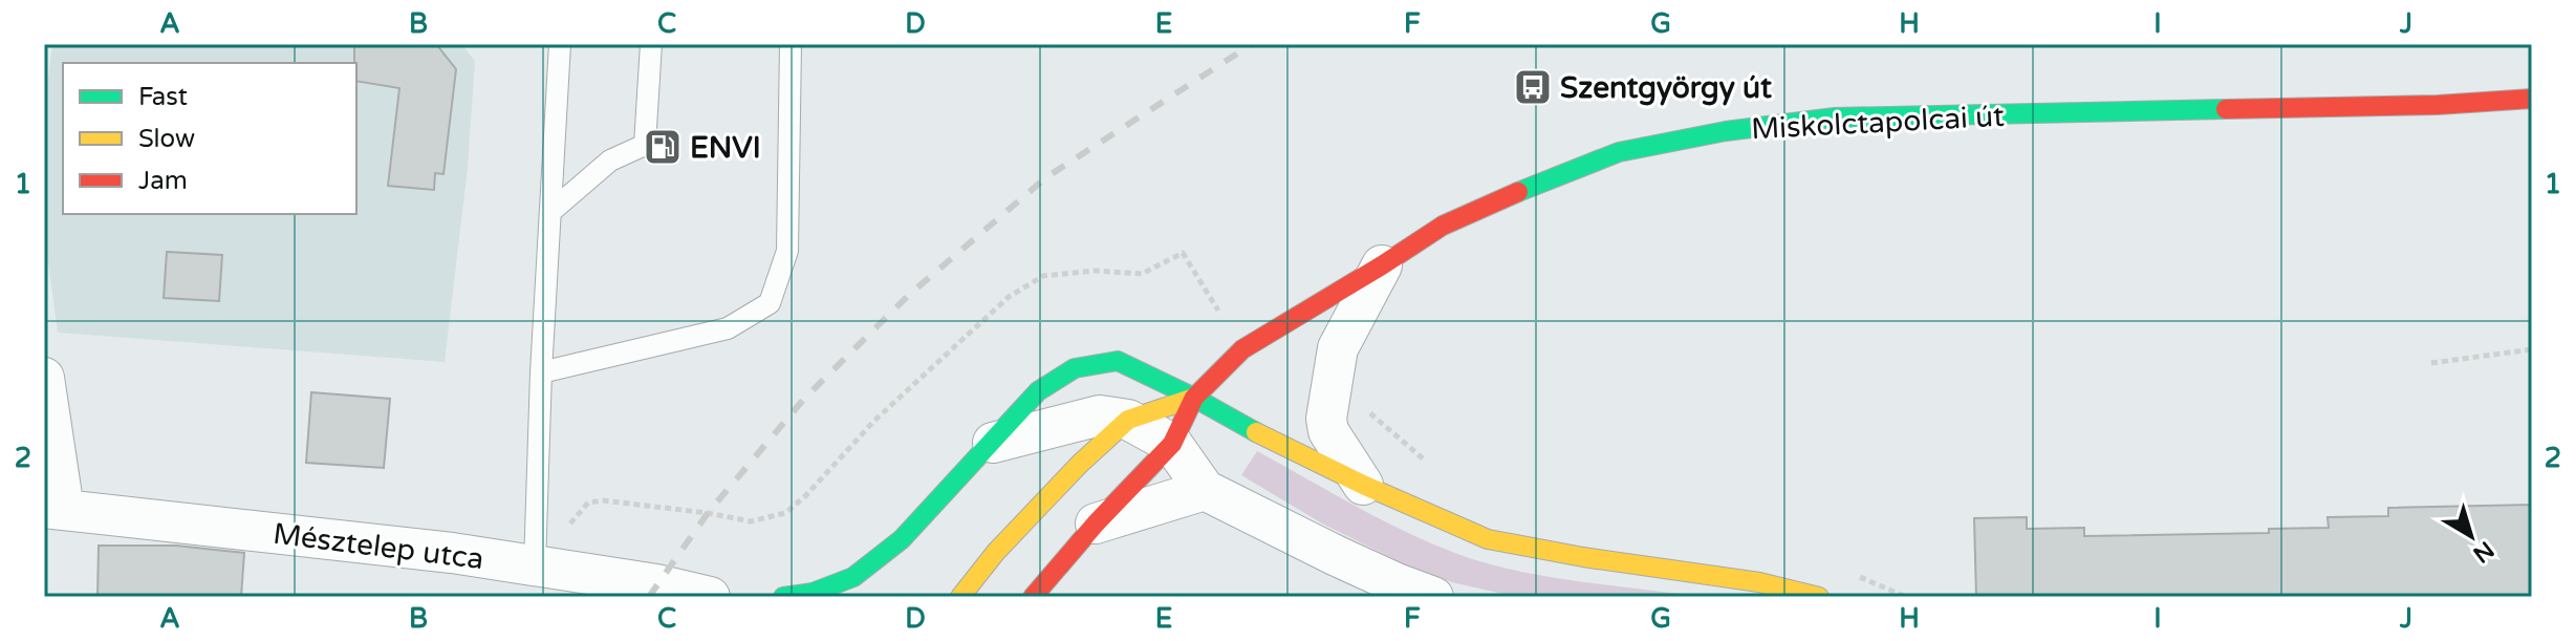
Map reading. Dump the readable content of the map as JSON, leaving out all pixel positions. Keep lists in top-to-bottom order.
{
  "streets": {
    "street": ["Miskolctapolcai út", "Mésztelep utca"]
  },
  "places": {
    "bus stop": ["Szentgyörgy út"],
    "fuel station": ["ENVI"]
  },
  "legend": ["Fast", "Slow", "Jam"],
  "north": "bottom right",
  "grid": {
    "columns": [
      "A",
      "B",
      "C",
      "D",
      "E",
      "F",
      "G",
      "H",
      "I",
      "J"
    ],
    "rows": ["1", "2"]
  }
}
